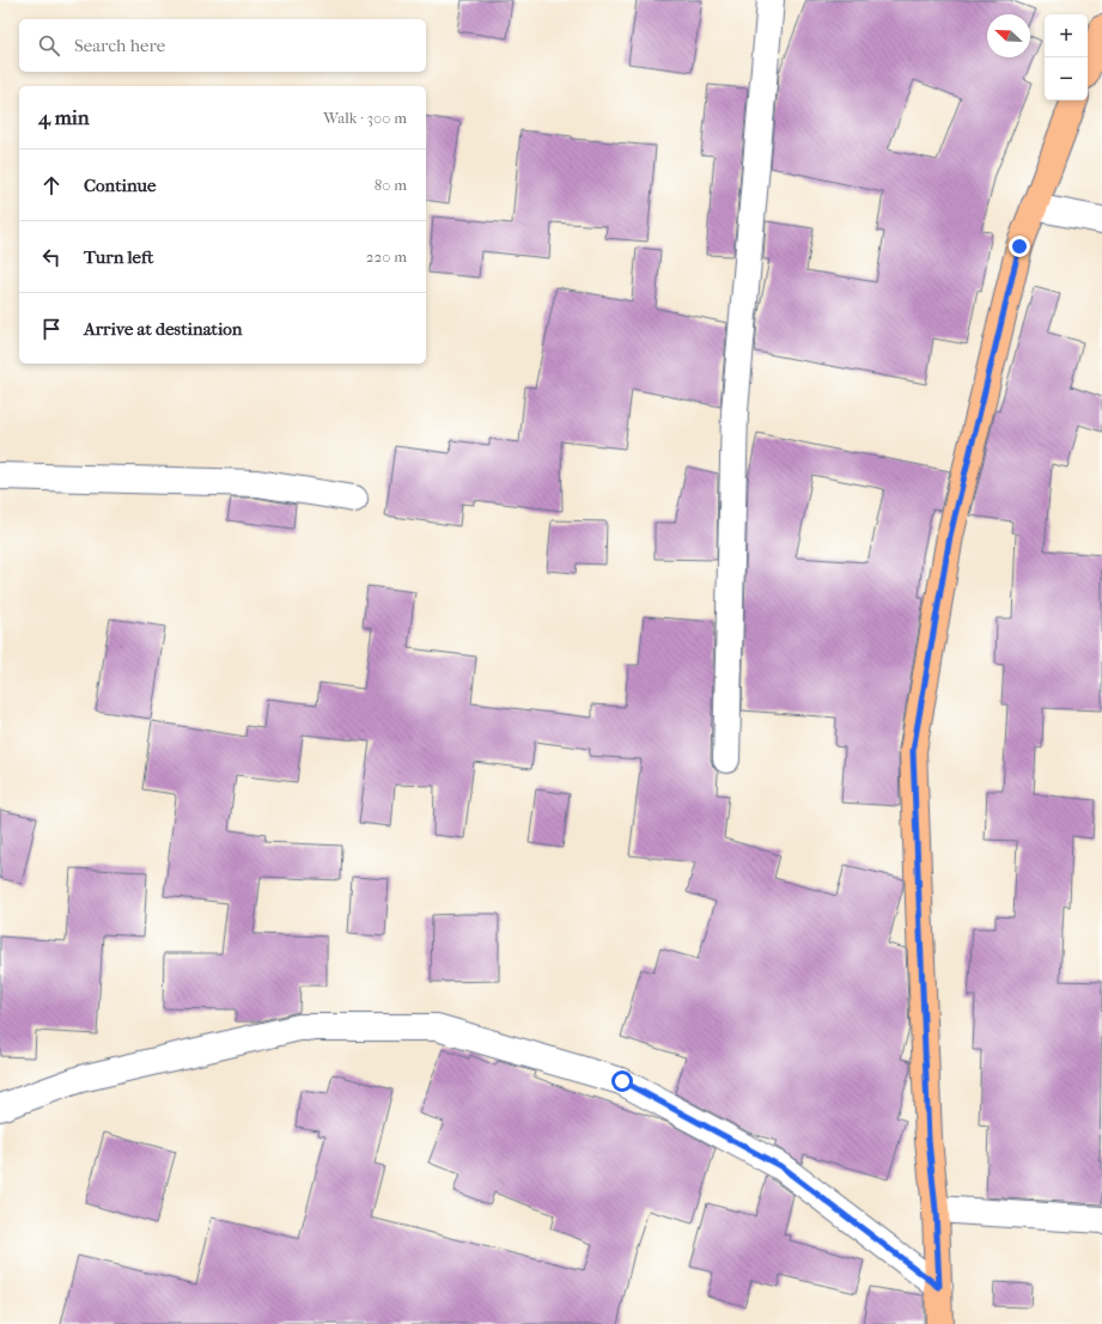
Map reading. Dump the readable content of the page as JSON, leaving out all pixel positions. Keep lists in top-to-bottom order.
{
  "north": "top left",
  "page": {
    "map_buttons": ["+", "−"],
    "search": "Search here",
    "heading": ["4 min", "Walk · 300 m"],
    "list": [
      ["Continue", "80 m"],
      ["Turn left", "220 m"],
      "Arrive at destination"
    ]
  }
}
